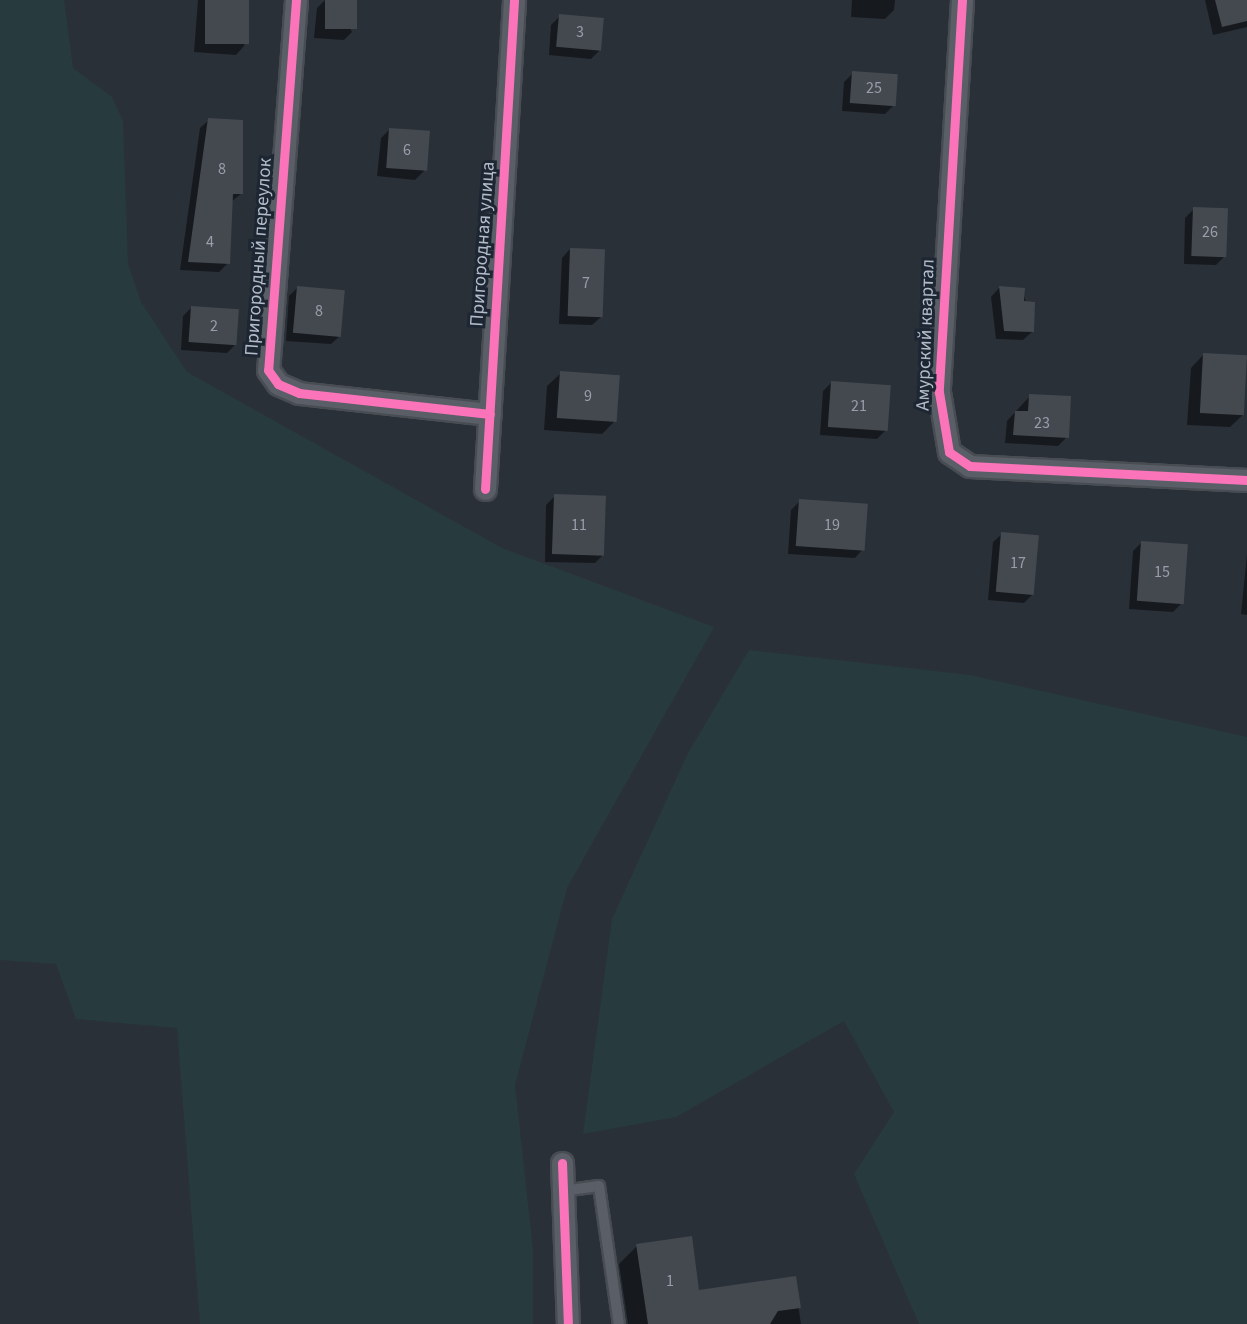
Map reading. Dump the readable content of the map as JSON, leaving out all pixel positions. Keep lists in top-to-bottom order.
{
  "streets": {
    "street": ["Пригородная улица", "Пригородный переулок", "Амурский квартал"]
  },
  "crossings": [
    ["Пригородная улица", "Пригородный переулок"]
  ],
  "house_numbers": [
    "3",
    "25",
    "6",
    "8",
    "26",
    "4",
    "7",
    "8",
    "2",
    "9",
    "21",
    "23",
    "11",
    "19",
    "17",
    "15",
    "1"
  ]
}
